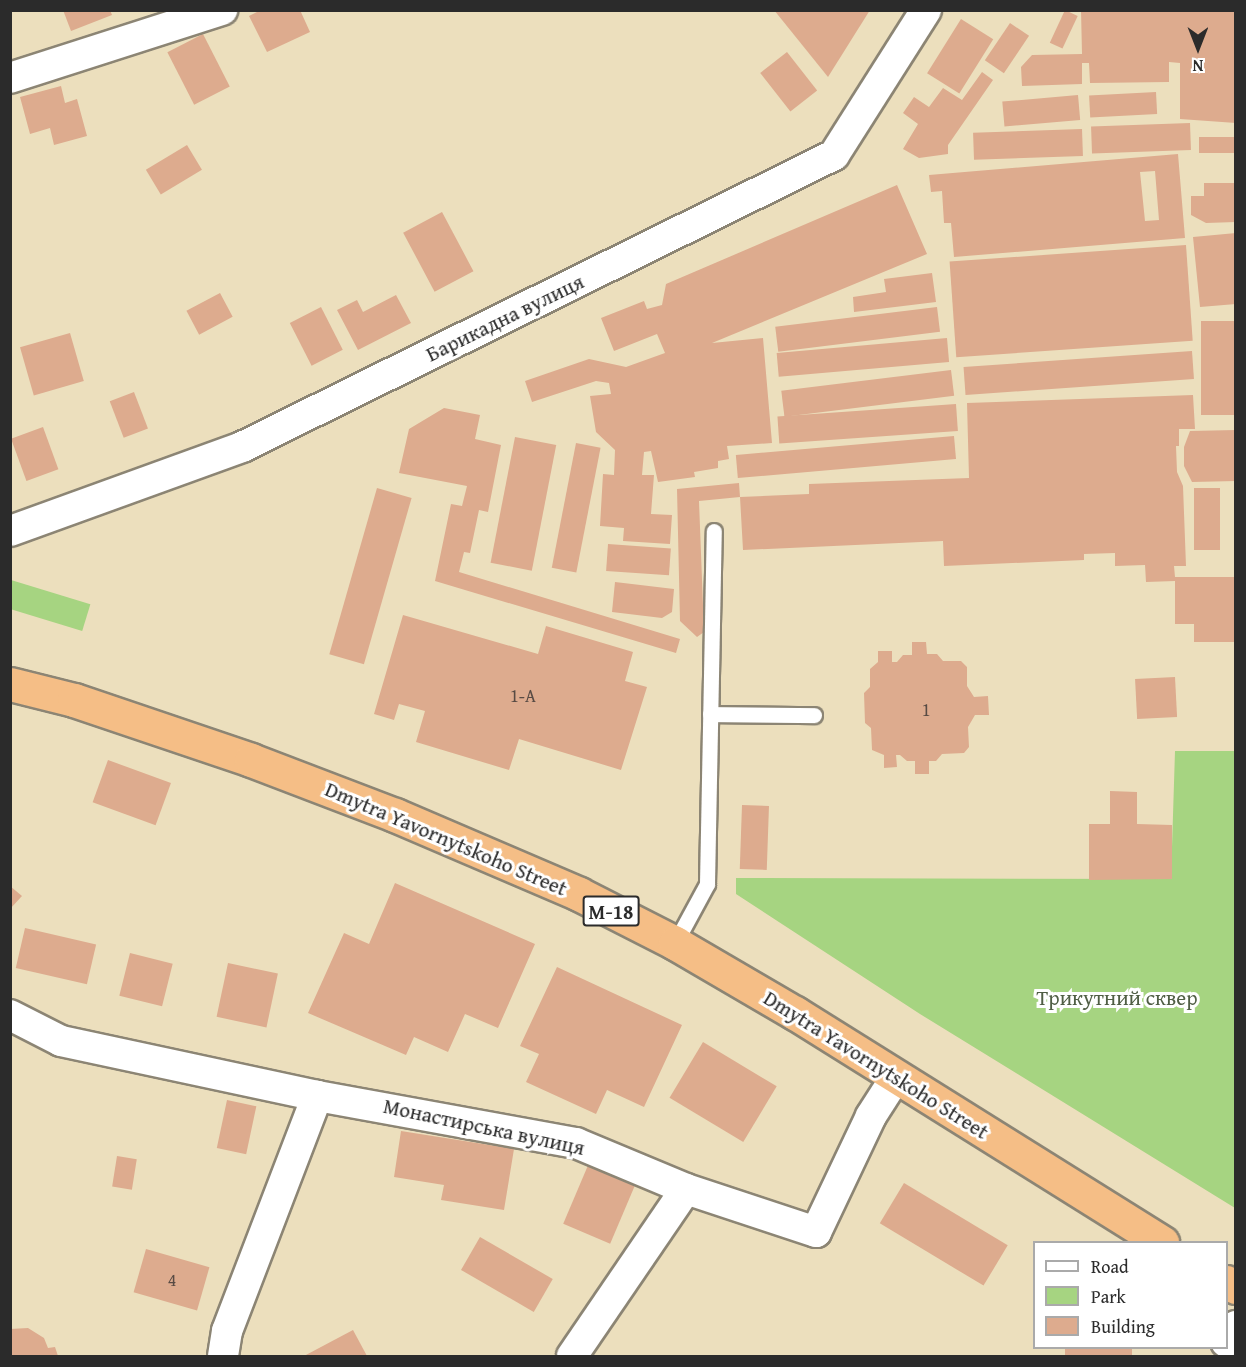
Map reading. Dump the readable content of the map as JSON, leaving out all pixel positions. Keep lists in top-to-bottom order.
{
  "streets": {
    "highway": ["Dmytra Yavornytskoho Street", "М-18"],
    "street": ["Барикадна вулиця", "Монастирська вулиця"]
  },
  "crossings": [
    ["Dmytra Yavornytskoho Street", "Монастирська вулиця"]
  ],
  "parks": ["Трикутний сквер"],
  "house_numbers": ["1-А", "1", "4"],
  "legend": ["Road", "Park", "Building"],
  "north": "bottom"
}
